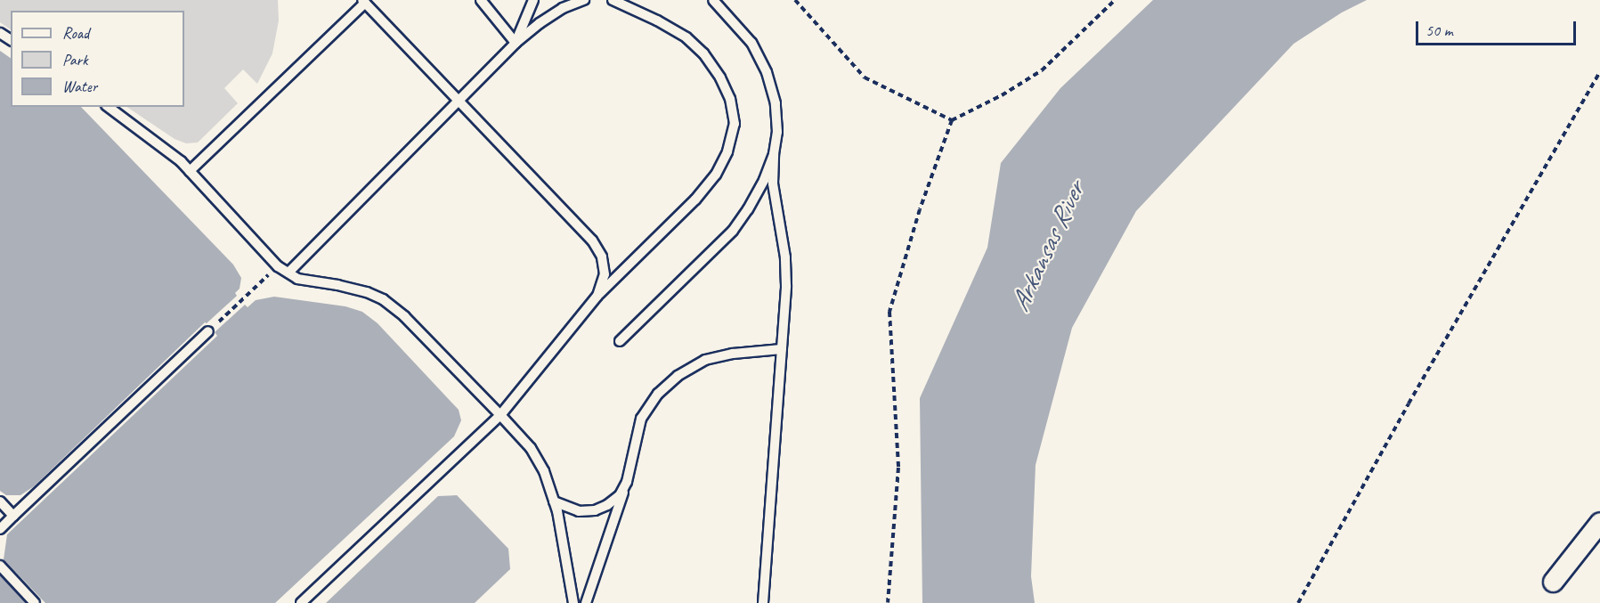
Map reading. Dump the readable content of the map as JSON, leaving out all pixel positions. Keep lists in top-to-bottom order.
{
  "water": ["Arkansas River"],
  "legend": ["Road", "Park", "Water"],
  "scale_bar": "50 m"
}
